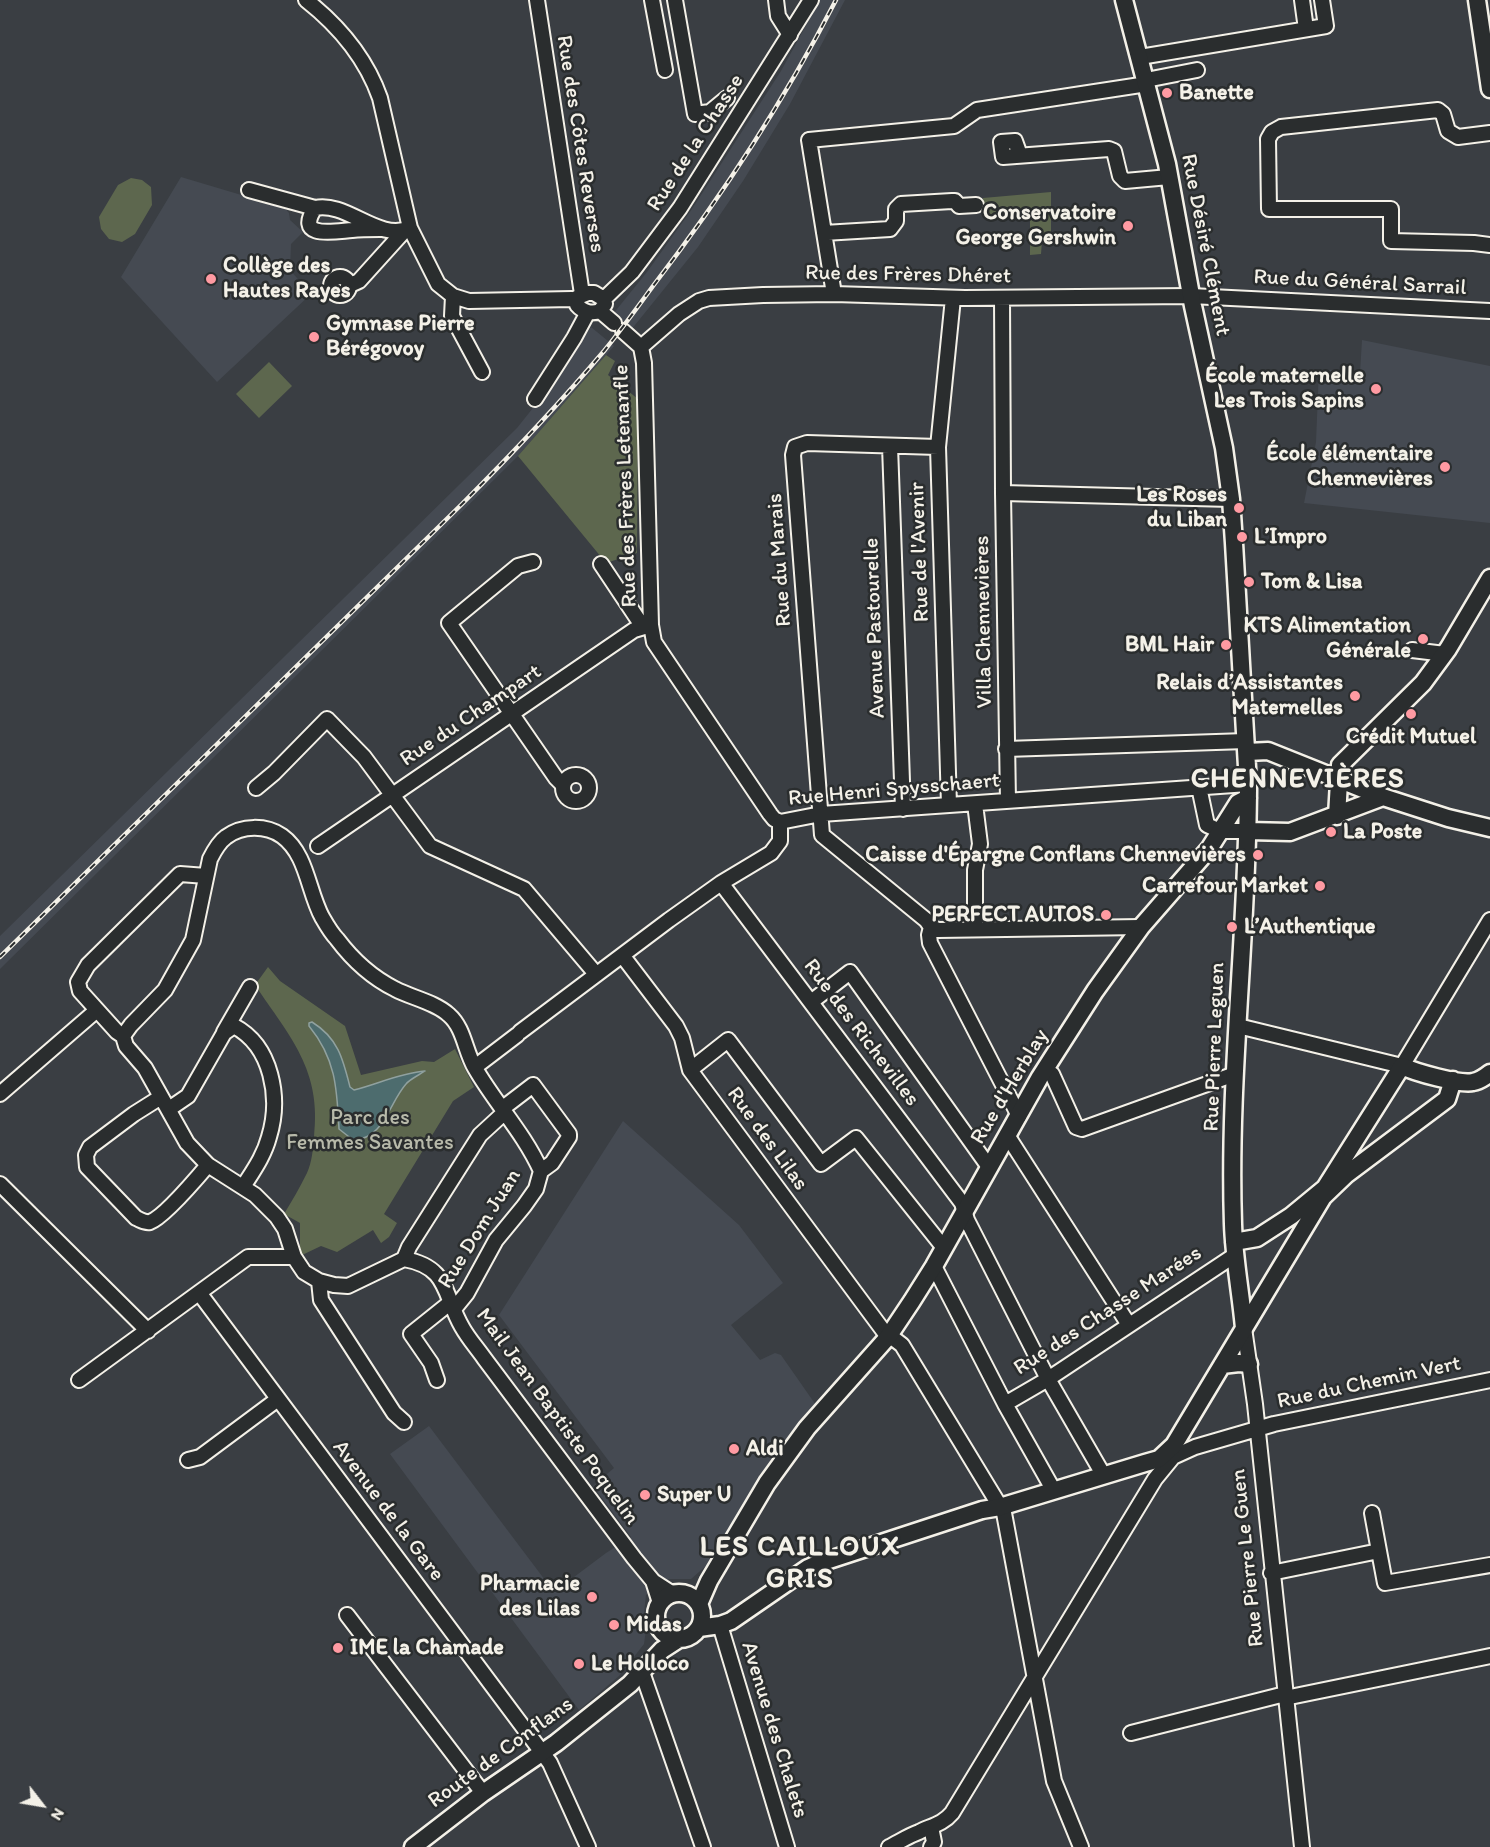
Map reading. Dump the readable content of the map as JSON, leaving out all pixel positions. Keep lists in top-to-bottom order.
{
  "streets": {
    "main road": [
      "Rue Désiré Clément",
      "Rue Pierre Leguen",
      "Rue d'Herblay",
      "Rue des Chasse Marées",
      "Rue Pierre Le Guen",
      "Route de Conflans"
    ],
    "street": [
      "Rue de la Chasse",
      "Rue des Côtes Reverses",
      "Rue des Frères Dhéret",
      "Rue du Général Sarrail",
      "Rue des Frères Letenanfle",
      "Rue de l'Avenir",
      "Rue du Marais",
      "Villa Chennevières",
      "Avenue Pastourelle",
      "Rue du Champart",
      "Rue Henri Spysschaert",
      "Rue des Richevilles",
      "Rue des Lilas",
      "Rue Dom Juan",
      "Rue du Chemin Vert",
      "Mail Jean Baptiste Poquelin",
      "Avenue de la Gare",
      "Avenue des Chalets"
    ]
  },
  "crossings": [
    ["Rue Désiré Clément", "Rue des Frères Dhéret"],
    ["Rue Désiré Clément", "Rue du Général Sarrail"],
    ["Rue Désiré Clément", "Rue Henri Spysschaert"],
    ["Rue Désiré Clément", "Rue Pierre Leguen"],
    ["Rue Désiré Clément", "Rue d'Herblay"],
    ["Rue des Frères Dhéret", "Rue du Général Sarrail"],
    ["Rue des Frères Dhéret", "Rue des Frères Letenanfle"],
    ["Rue des Frères Dhéret", "Rue de l'Avenir"],
    ["Rue des Frères Dhéret", "Villa Chennevières"],
    ["Rue des Frères Letenanfle", "Rue du Champart"],
    ["Rue de l'Avenir", "Rue du Marais"],
    ["Rue de l'Avenir", "Rue Henri Spysschaert"],
    ["Rue du Marais", "Avenue Pastourelle"],
    ["Rue du Marais", "Rue Henri Spysschaert"],
    ["Villa Chennevières", "Rue Henri Spysschaert"],
    ["Avenue Pastourelle", "Rue Henri Spysschaert"],
    ["Rue Henri Spysschaert", "Rue des Richevilles"],
    ["Rue Henri Spysschaert", "Rue Pierre Leguen"],
    ["Rue Henri Spysschaert", "Rue d'Herblay"],
    ["Rue des Richevilles", "Rue d'Herblay"],
    ["Rue des Richevilles", "Rue des Chasse Marées"],
    ["Rue Pierre Leguen", "Rue d'Herblay"],
    ["Rue Pierre Leguen", "Rue des Chasse Marées"],
    ["Rue Pierre Leguen", "Rue Pierre Le Guen"],
    ["Rue d'Herblay", "Rue des Lilas"],
    ["Rue Dom Juan", "Mail Jean Baptiste Poquelin"],
    ["Rue des Chasse Marées", "Rue Pierre Le Guen"],
    ["Rue du Chemin Vert", "Rue Pierre Le Guen"],
    ["Mail Jean Baptiste Poquelin", "Route de Conflans"],
    ["Avenue de la Gare", "Route de Conflans"]
  ],
  "districts": ["CHENNEVIÈRES", "LES CAILLOUX GRIS"],
  "parks": ["Parc des Femmes Savantes"],
  "places": [
    "Banette",
    "Conservatoire George Gershwin",
    "Collège des Hautes Rayes",
    "Gymnase Pierre Bérégovoy",
    "École maternelle Les Trois Sapins",
    "École élémentaire Chennevières",
    "Les Roses du Liban",
    "L’Impro",
    "Tom & Lisa",
    "KTS Alimentation Générale",
    "BML Hair",
    "Relais d’Assistantes Maternelles",
    "Crédit Mutuel",
    "La Poste",
    "Caisse d'Épargne Conflans Chennevières",
    "Carrefour Market",
    "PERFECT AUTOS",
    "L’Authentique",
    "Aldi",
    "Super U",
    "Pharmacie des Lilas",
    "Midas",
    "IME la Chamade",
    "Le Holloco"
  ],
  "north": "bottom right"
}
